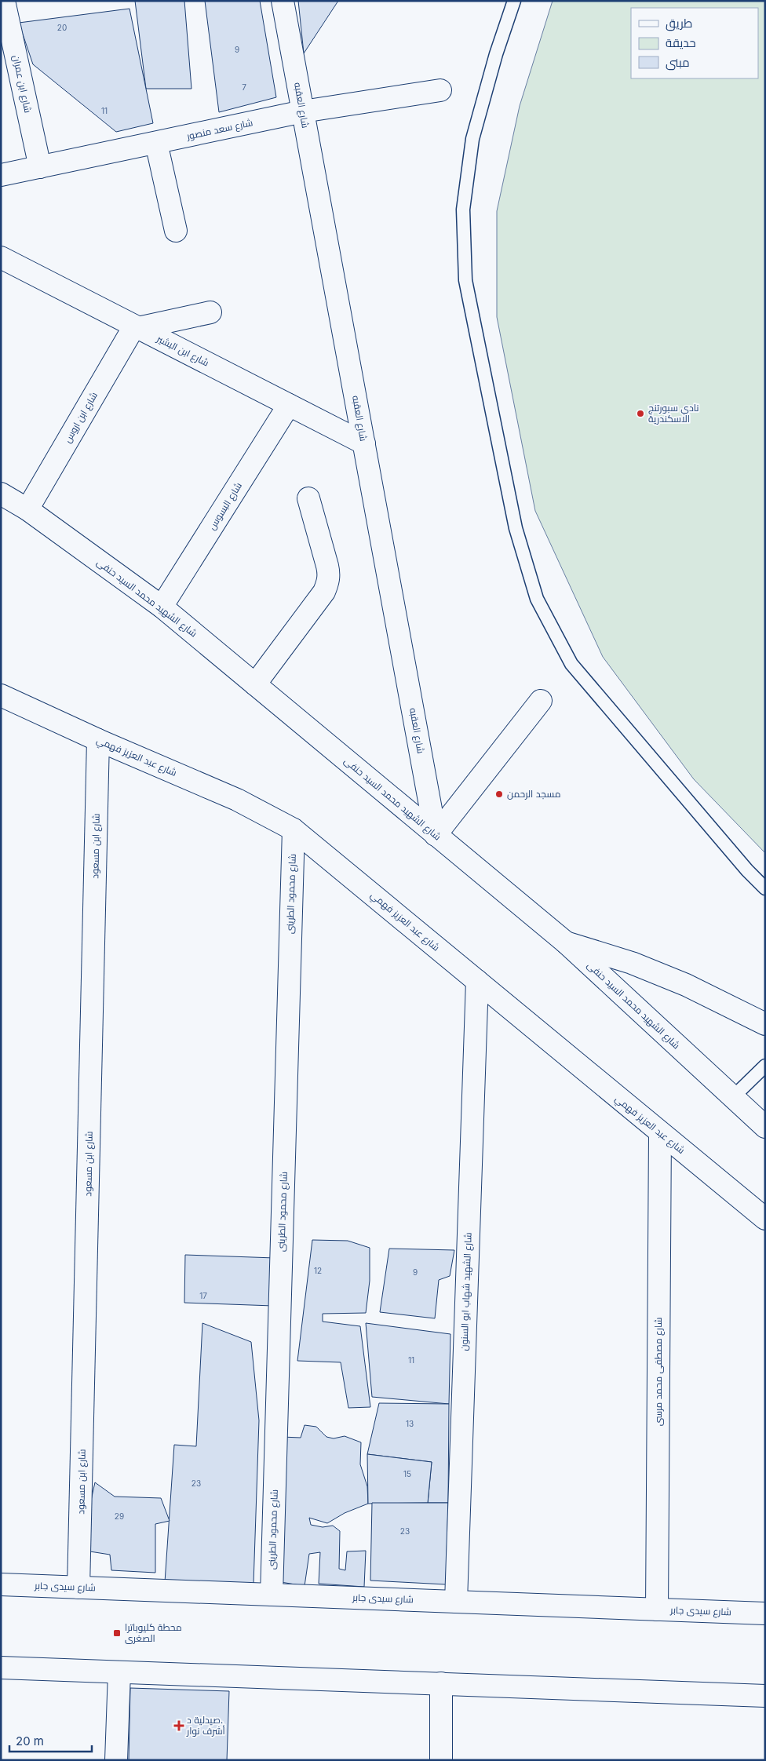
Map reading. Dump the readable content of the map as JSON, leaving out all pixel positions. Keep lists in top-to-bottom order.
{
  "streets": {
    "street": [
      "شارع ابن عمران",
      "شارع العقبه",
      "شارع سعد منصور",
      "شارع ابن البشير",
      "شارع ابن اروس",
      "شارع البسوس",
      "شارع الشهيد محمد السيد حنفى",
      "شارع عبد العزيز فهمي",
      "شارع ابن مسعود",
      "شارع محمود الطرينى",
      "شارع الشهيد شهاب ابو السنون",
      "شارع مصطفى محمد مرسى",
      "شارع سيدى جابر"
    ]
  },
  "crossings": [
    ["شارع ابن عمران", "شارع سعد منصور"],
    ["شارع العقبه", "شارع سعد منصور"],
    ["شارع العقبه", "شارع ابن البشير"],
    ["شارع العقبه", "شارع الشهيد محمد السيد حنفى"],
    ["شارع ابن البشير", "شارع ابن اروس"],
    ["شارع ابن البشير", "شارع البسوس"],
    ["شارع ابن اروس", "شارع الشهيد محمد السيد حنفى"],
    ["شارع البسوس", "شارع الشهيد محمد السيد حنفى"],
    ["شارع عبد العزيز فهمي", "شارع ابن مسعود"],
    ["شارع عبد العزيز فهمي", "شارع محمود الطرينى"],
    ["شارع عبد العزيز فهمي", "شارع الشهيد شهاب ابو السنون"],
    ["شارع عبد العزيز فهمي", "شارع مصطفى محمد مرسى"],
    ["شارع ابن مسعود", "شارع سيدى جابر"],
    ["شارع محمود الطرينى", "شارع سيدى جابر"],
    ["شارع الشهيد شهاب ابو السنون", "شارع سيدى جابر"],
    ["شارع مصطفى محمد مرسى", "شارع سيدى جابر"]
  ],
  "places": {
    "other": ["نادي سبورتنج الاسكندرية", "مسجد الرحمن"],
    "transit": ["محطة كليوباترا الصغرى"],
    "health": ["صيدلية د. أشرف نوار"]
  },
  "house_numbers": [
    "20",
    "9",
    "7",
    "11",
    "12",
    "9",
    "17",
    "11",
    "13",
    "15",
    "23",
    "29",
    "23"
  ],
  "legend": ["طريق", "حديقة", "مبنى"],
  "scale_bar": "20 m"
}
